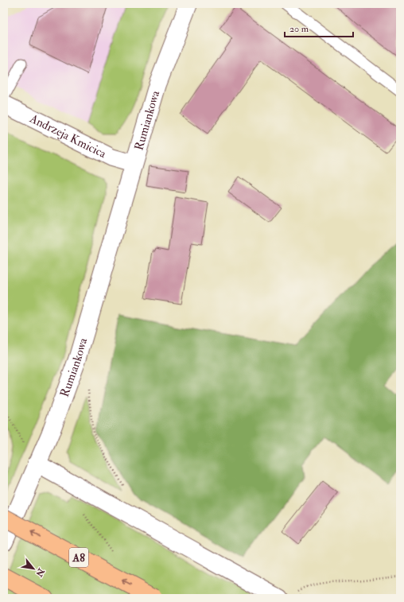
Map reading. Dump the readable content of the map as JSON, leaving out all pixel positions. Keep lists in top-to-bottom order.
{
  "streets": {
    "highway": ["A8"],
    "street": ["Rumiankowa", "Andrzeja Kmicica"]
  },
  "crossings": [
    ["Rumiankowa", "Andrzeja Kmicica"]
  ],
  "scale_bar": "20 m",
  "north": "bottom right"
}
